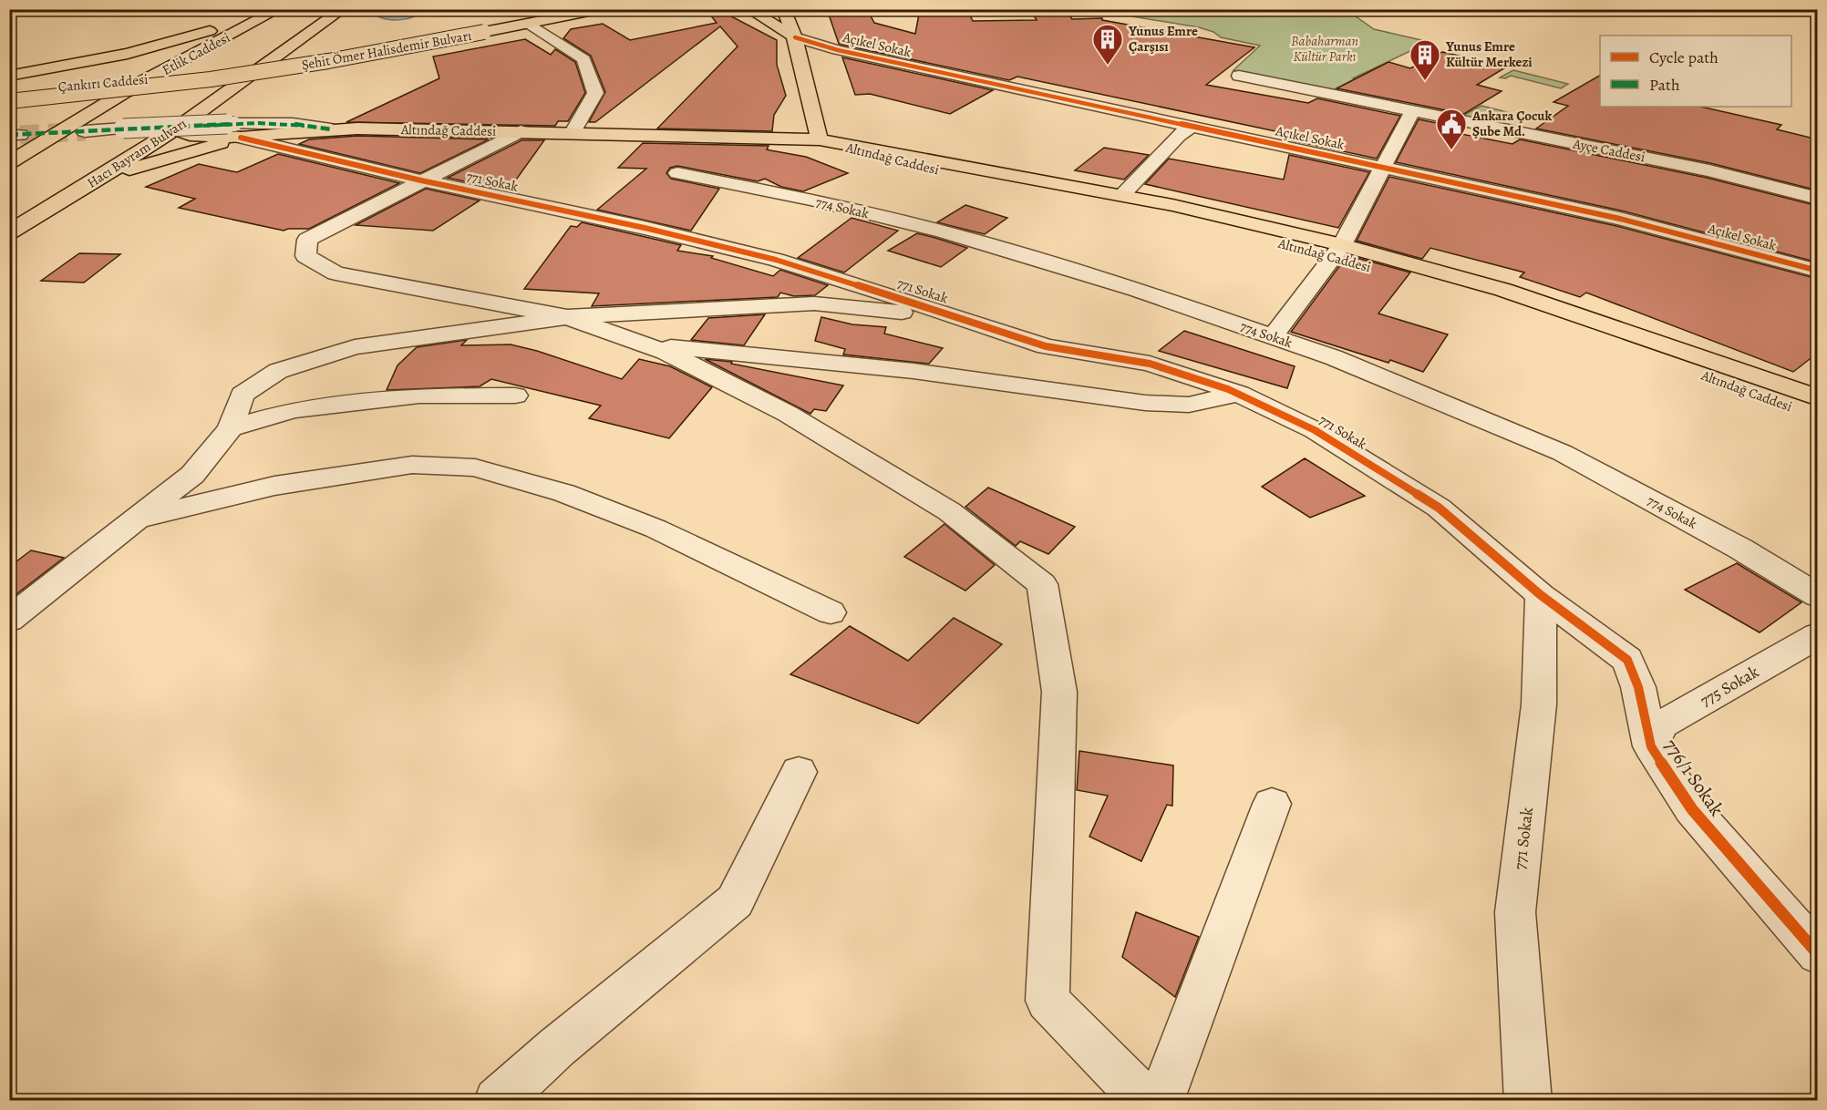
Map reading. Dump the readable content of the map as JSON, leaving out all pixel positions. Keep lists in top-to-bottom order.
{
  "streets": {
    "main road": [
      "Şehit Ömer Halisdemir Bulvarı",
      "Etlik Caddesi",
      "Çankırı Caddesi",
      "Altındağ Caddesi",
      "Hacı Bayram Bulvarı"
    ],
    "street": [
      "Açıkel Sokak",
      "Ayçe Caddesi",
      "771 Sokak",
      "774 Sokak",
      "775 Sokak",
      "776/1 Sokak"
    ]
  },
  "crossings": [
    ["Şehit Ömer Halisdemir Bulvarı", "Çankırı Caddesi"],
    ["Etlik Caddesi", "771 Sokak"],
    ["Altındağ Caddesi", "Hacı Bayram Bulvarı"],
    ["Altındağ Caddesi", "771 Sokak"],
    ["771 Sokak", "776/1 Sokak"],
    ["775 Sokak", "776/1 Sokak"]
  ],
  "parks": ["Babaharman Kültür Parkı"],
  "places": {
    "building": ["Yunus Emre Çarşısı", "Yunus Emre Kültür Merkezi"],
    "public building": ["Ankara Çocuk Şube Md."]
  },
  "legend": ["Cycle path", "Path"]
}
